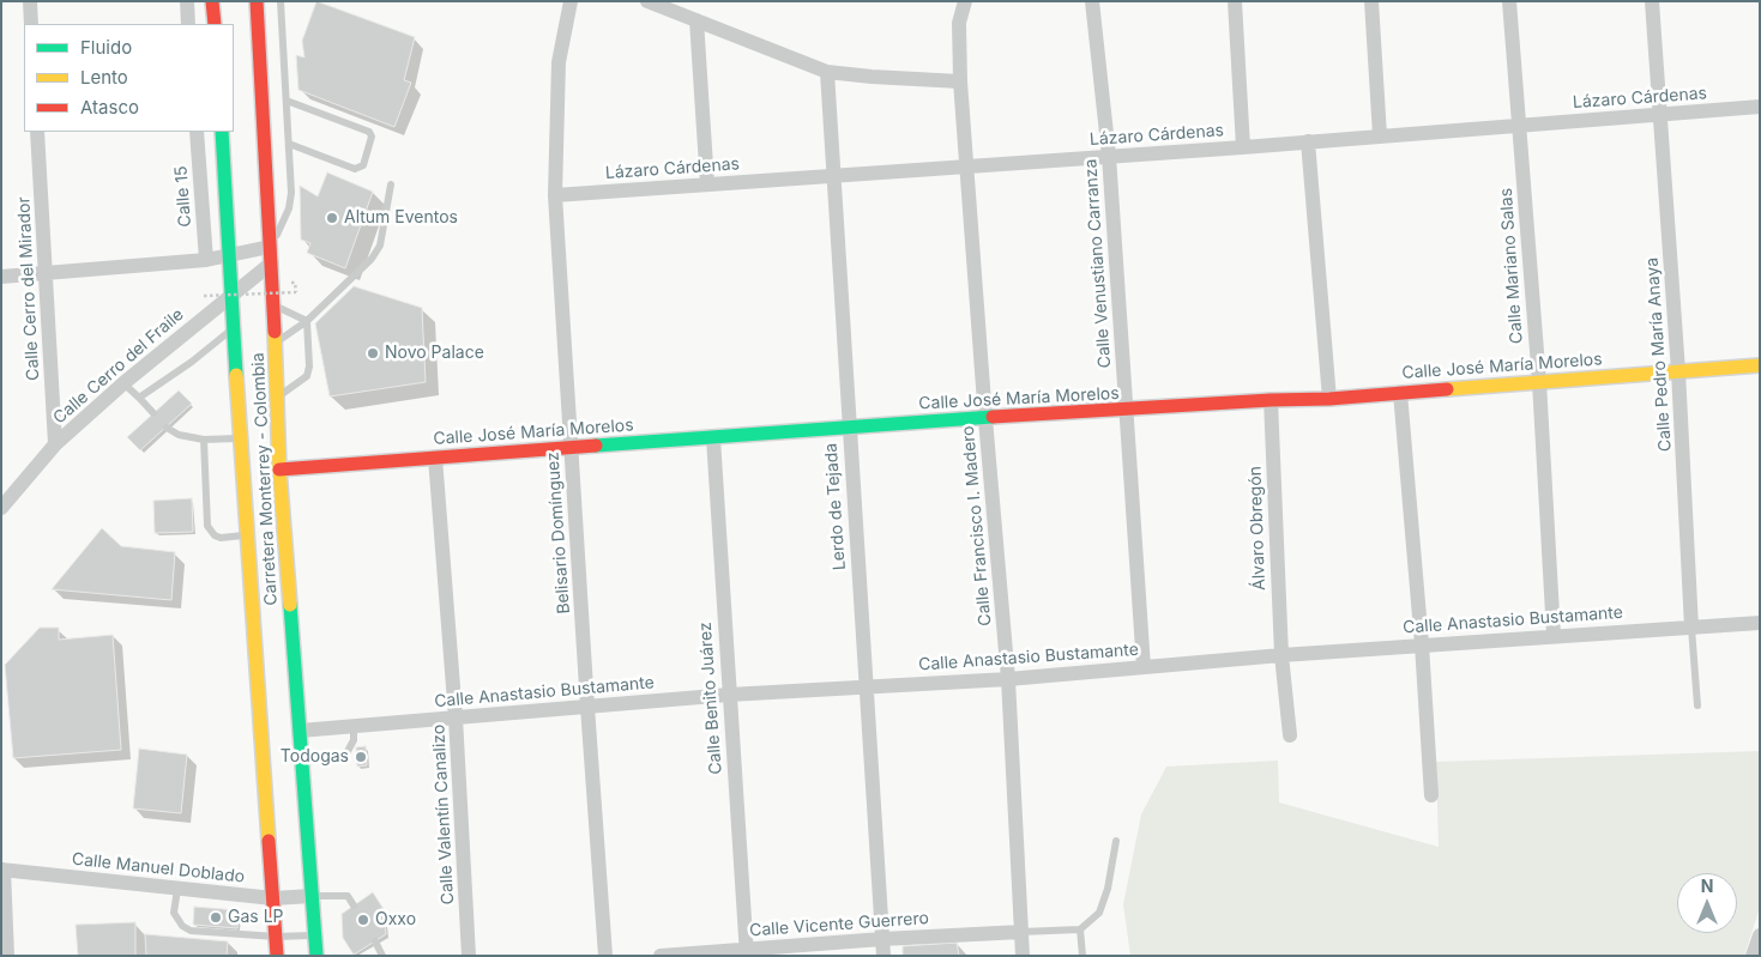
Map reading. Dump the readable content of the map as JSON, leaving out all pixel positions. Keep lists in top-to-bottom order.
{
  "streets": {
    "main road": ["Calle José María Morelos", "Carretera Monterrey - Colombia"],
    "street": [
      "Lázaro Cárdenas",
      "Calle 15",
      "Calle Venustiano Carranza",
      "Calle Mariano Salas",
      "Calle Cerro del Mirador",
      "Calle Pedro María Anaya",
      "Calle Cerro del Fraile",
      "Lerdo de Tejada",
      "Calle Francisco I. Madero",
      "Álvaro Obregón",
      "Belisario Domínguez",
      "Calle Anastasio Bustamante",
      "Calle Benito Juárez",
      "Calle Valentín Canalizo",
      "Calle Manuel Doblado",
      "Calle Vicente Guerrero"
    ]
  },
  "crossings": [
    ["Lázaro Cárdenas", "Calle Venustiano Carranza"],
    ["Lázaro Cárdenas", "Calle Mariano Salas"],
    ["Lázaro Cárdenas", "Calle Pedro María Anaya"],
    ["Lázaro Cárdenas", "Lerdo de Tejada"],
    ["Lázaro Cárdenas", "Calle Francisco I. Madero"],
    ["Lázaro Cárdenas", "Belisario Domínguez"],
    ["Calle Venustiano Carranza", "Calle José María Morelos"],
    ["Calle Venustiano Carranza", "Calle Anastasio Bustamante"],
    ["Calle Mariano Salas", "Calle José María Morelos"],
    ["Calle Mariano Salas", "Calle Anastasio Bustamante"],
    ["Calle Cerro del Mirador", "Calle Cerro del Fraile"],
    ["Calle Pedro María Anaya", "Calle José María Morelos"],
    ["Calle Pedro María Anaya", "Calle Anastasio Bustamante"],
    ["Calle Cerro del Fraile", "Carretera Monterrey - Colombia"],
    ["Calle José María Morelos", "Carretera Monterrey - Colombia"],
    ["Calle José María Morelos", "Lerdo de Tejada"],
    ["Calle José María Morelos", "Calle Francisco I. Madero"],
    ["Calle José María Morelos", "Álvaro Obregón"],
    ["Calle José María Morelos", "Belisario Domínguez"],
    ["Calle José María Morelos", "Calle Benito Juárez"],
    ["Calle José María Morelos", "Calle Valentín Canalizo"],
    ["Carretera Monterrey - Colombia", "Calle Anastasio Bustamante"],
    ["Carretera Monterrey - Colombia", "Calle Manuel Doblado"],
    ["Lerdo de Tejada", "Calle Anastasio Bustamante"],
    ["Lerdo de Tejada", "Calle Vicente Guerrero"],
    ["Calle Francisco I. Madero", "Calle Anastasio Bustamante"],
    ["Calle Francisco I. Madero", "Calle Vicente Guerrero"],
    ["Álvaro Obregón", "Calle Anastasio Bustamante"],
    ["Belisario Domínguez", "Calle Anastasio Bustamante"],
    ["Calle Anastasio Bustamante", "Calle Benito Juárez"],
    ["Calle Anastasio Bustamante", "Calle Valentín Canalizo"],
    ["Calle Benito Juárez", "Calle Vicente Guerrero"]
  ],
  "places": [
    "Altum Eventos",
    "Novo Palace",
    "Todogas",
    "Gas LP",
    "Oxxo"
  ],
  "legend": ["Fluido", "Lento", "Atasco"],
  "north": "top"
}
